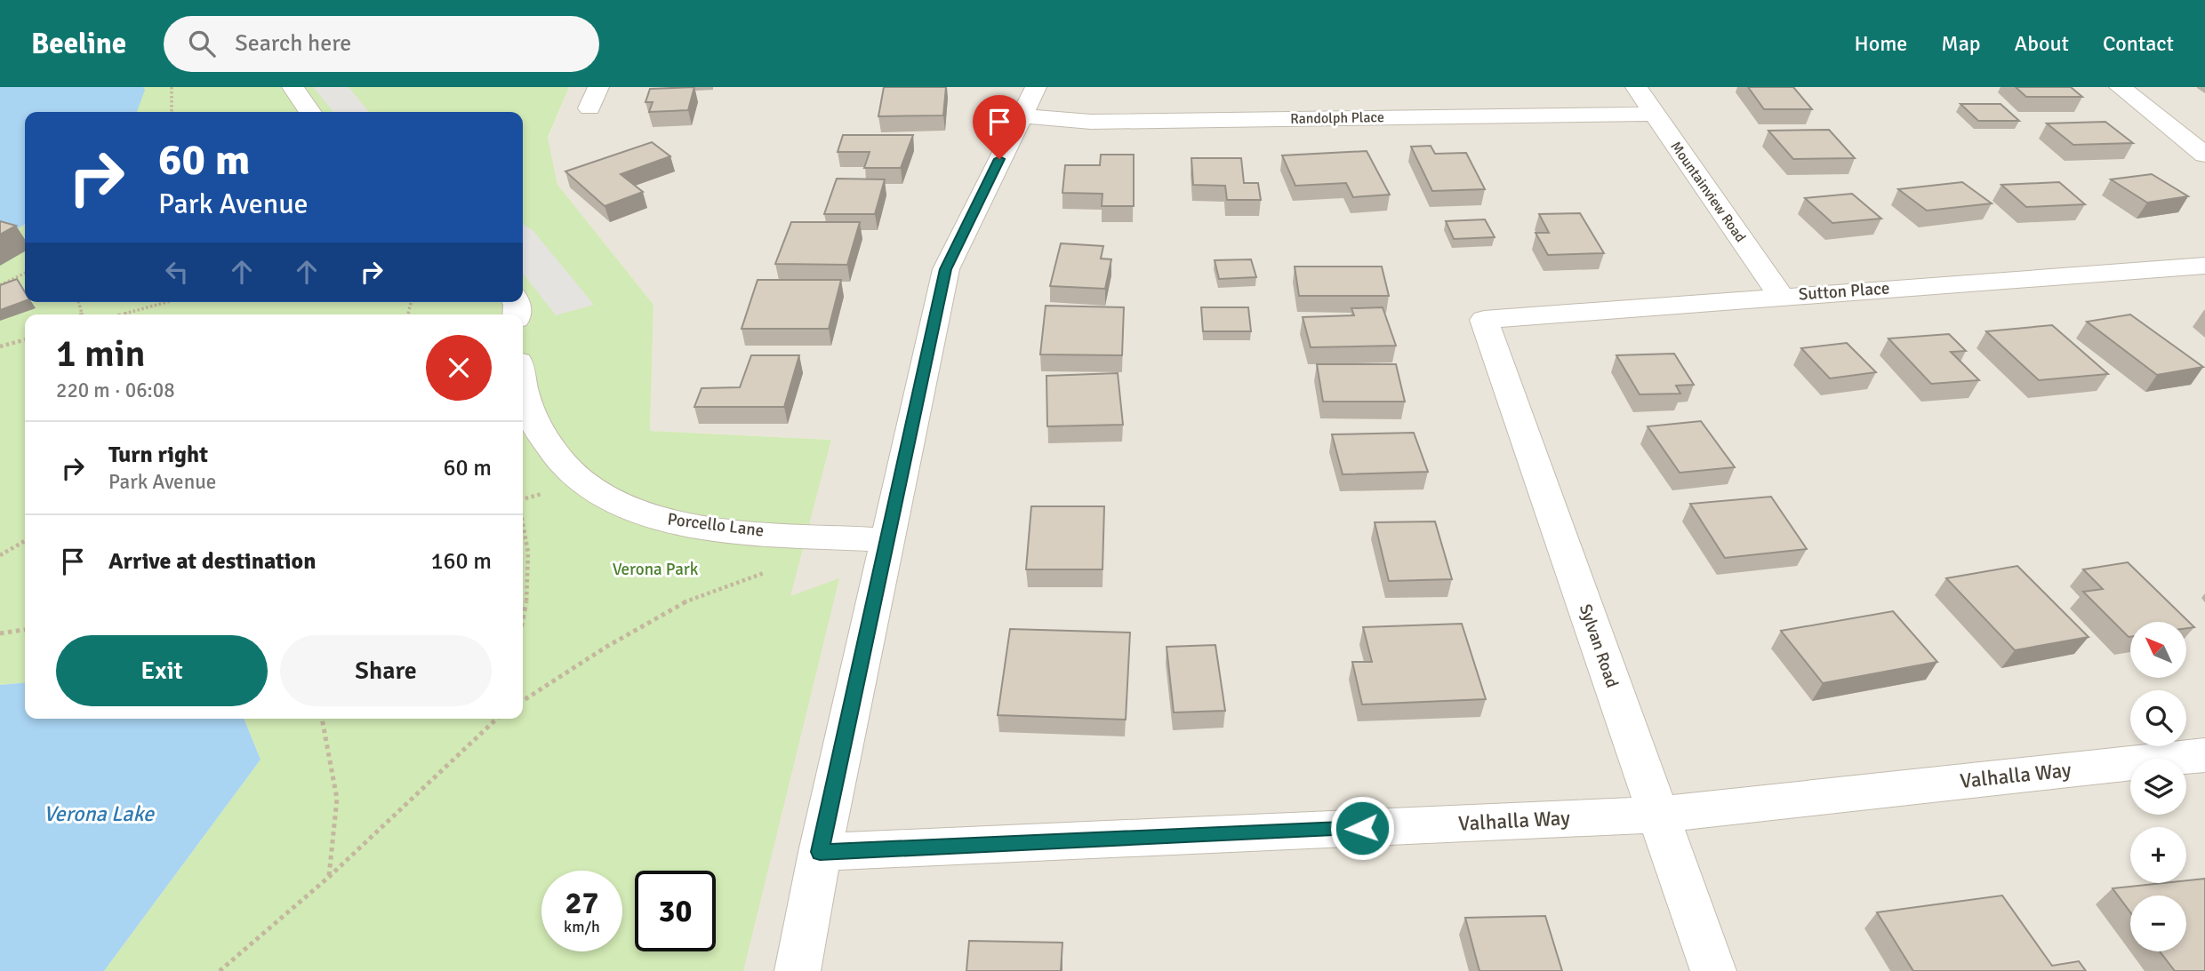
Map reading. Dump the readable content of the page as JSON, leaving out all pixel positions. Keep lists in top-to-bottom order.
{
  "streets": {
    "street": [
      "Randolph Place",
      "Mountainview Road",
      "Sutton Place",
      "Porcello Lane",
      "Sylvan Road",
      "Valhalla Way"
    ]
  },
  "crossings": [
    ["Randolph Place", "Mountainview Road"],
    ["Mountainview Road", "Sutton Place"],
    ["Sutton Place", "Sylvan Road"],
    ["Sylvan Road", "Valhalla Way"]
  ],
  "water": ["Verona Lake"],
  "parks": ["Verona Park"],
  "north": "top left",
  "page": {
    "header": "Beeline",
    "search": "Search here",
    "nav": [
      "Home",
      "Map",
      "About",
      "Contact"
    ],
    "turn": ["60 m", "Park Avenue"],
    "heading": ["1 min", "220 m · 06:08"],
    "list": [
      {
        "name": "Turn right",
        "note": "Park Avenue",
        "value": "60 m"
      },
      {
        "name": "Arrive at destination",
        "value": "160 m"
      }
    ],
    "map_buttons": ["+", "−"],
    "buttons": ["Exit", "Share"],
    "speed": "27 km/h",
    "limit": "30"
  }
}
